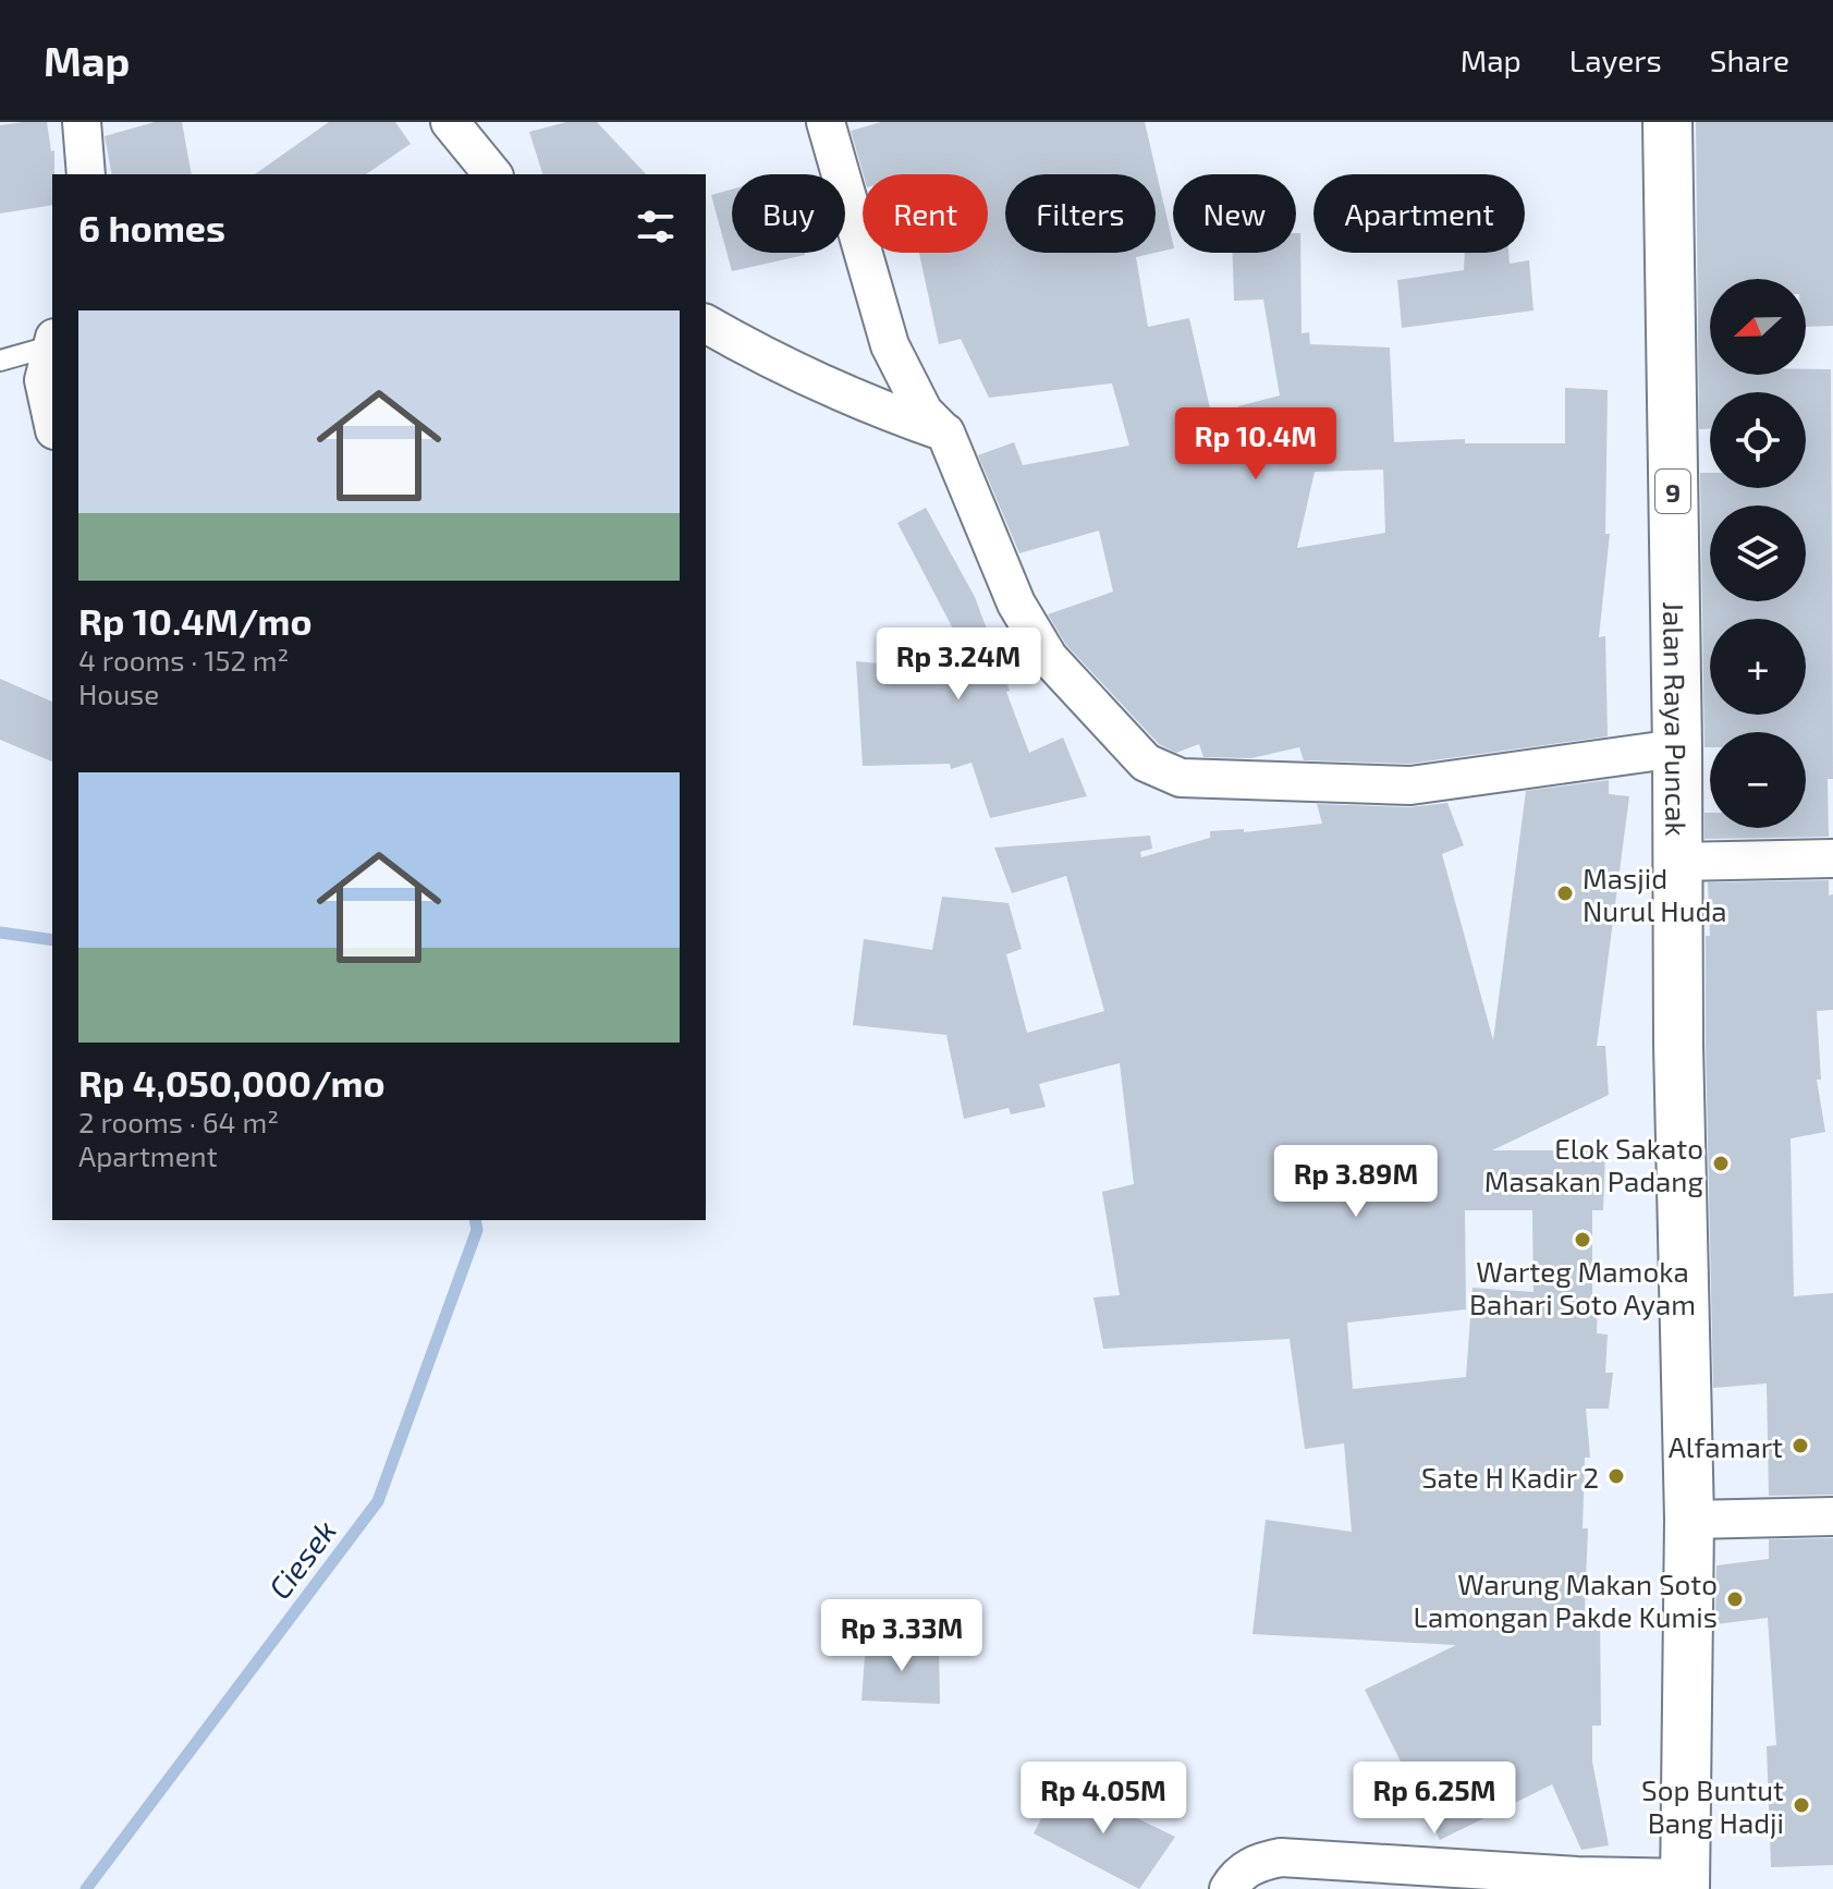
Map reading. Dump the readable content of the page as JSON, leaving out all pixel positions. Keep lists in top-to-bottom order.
{
  "streets": {
    "highway": ["9", "Jalan Raya Puncak"]
  },
  "water": ["Ciesek"],
  "places": [
    "Masjid Nurul Huda",
    "Elok Sakato Masakan Padang",
    "Warteg Mamoka Bahari Soto Ayam",
    "Alfamart",
    "Sate H Kadir 2",
    "Warung Makan Soto Lamongan Pakde Kumis",
    "Sop Buntut Bang Hadji"
  ],
  "north": "left",
  "page": {
    "header": "Map",
    "nav": ["Map", "Layers", "Share"],
    "chip": [
      "Buy",
      "Rent",
      "Filters",
      "New",
      "Apartment"
    ],
    "heading": "6 homes",
    "map_buttons": ["+", "−"],
    "list": [
      {
        "name": "Rp 10.4M/mo",
        "note": "4 rooms · 152 m² · House"
      },
      {
        "name": "Rp 4,050,000/mo",
        "note": "2 rooms · 64 m² · Apartment"
      }
    ],
    "price": [
      "Rp 10.4M",
      "Rp 3.24M",
      "Rp 3.89M",
      "Rp 3.33M",
      "Rp 4.05M",
      "Rp 6.25M"
    ]
  }
}
